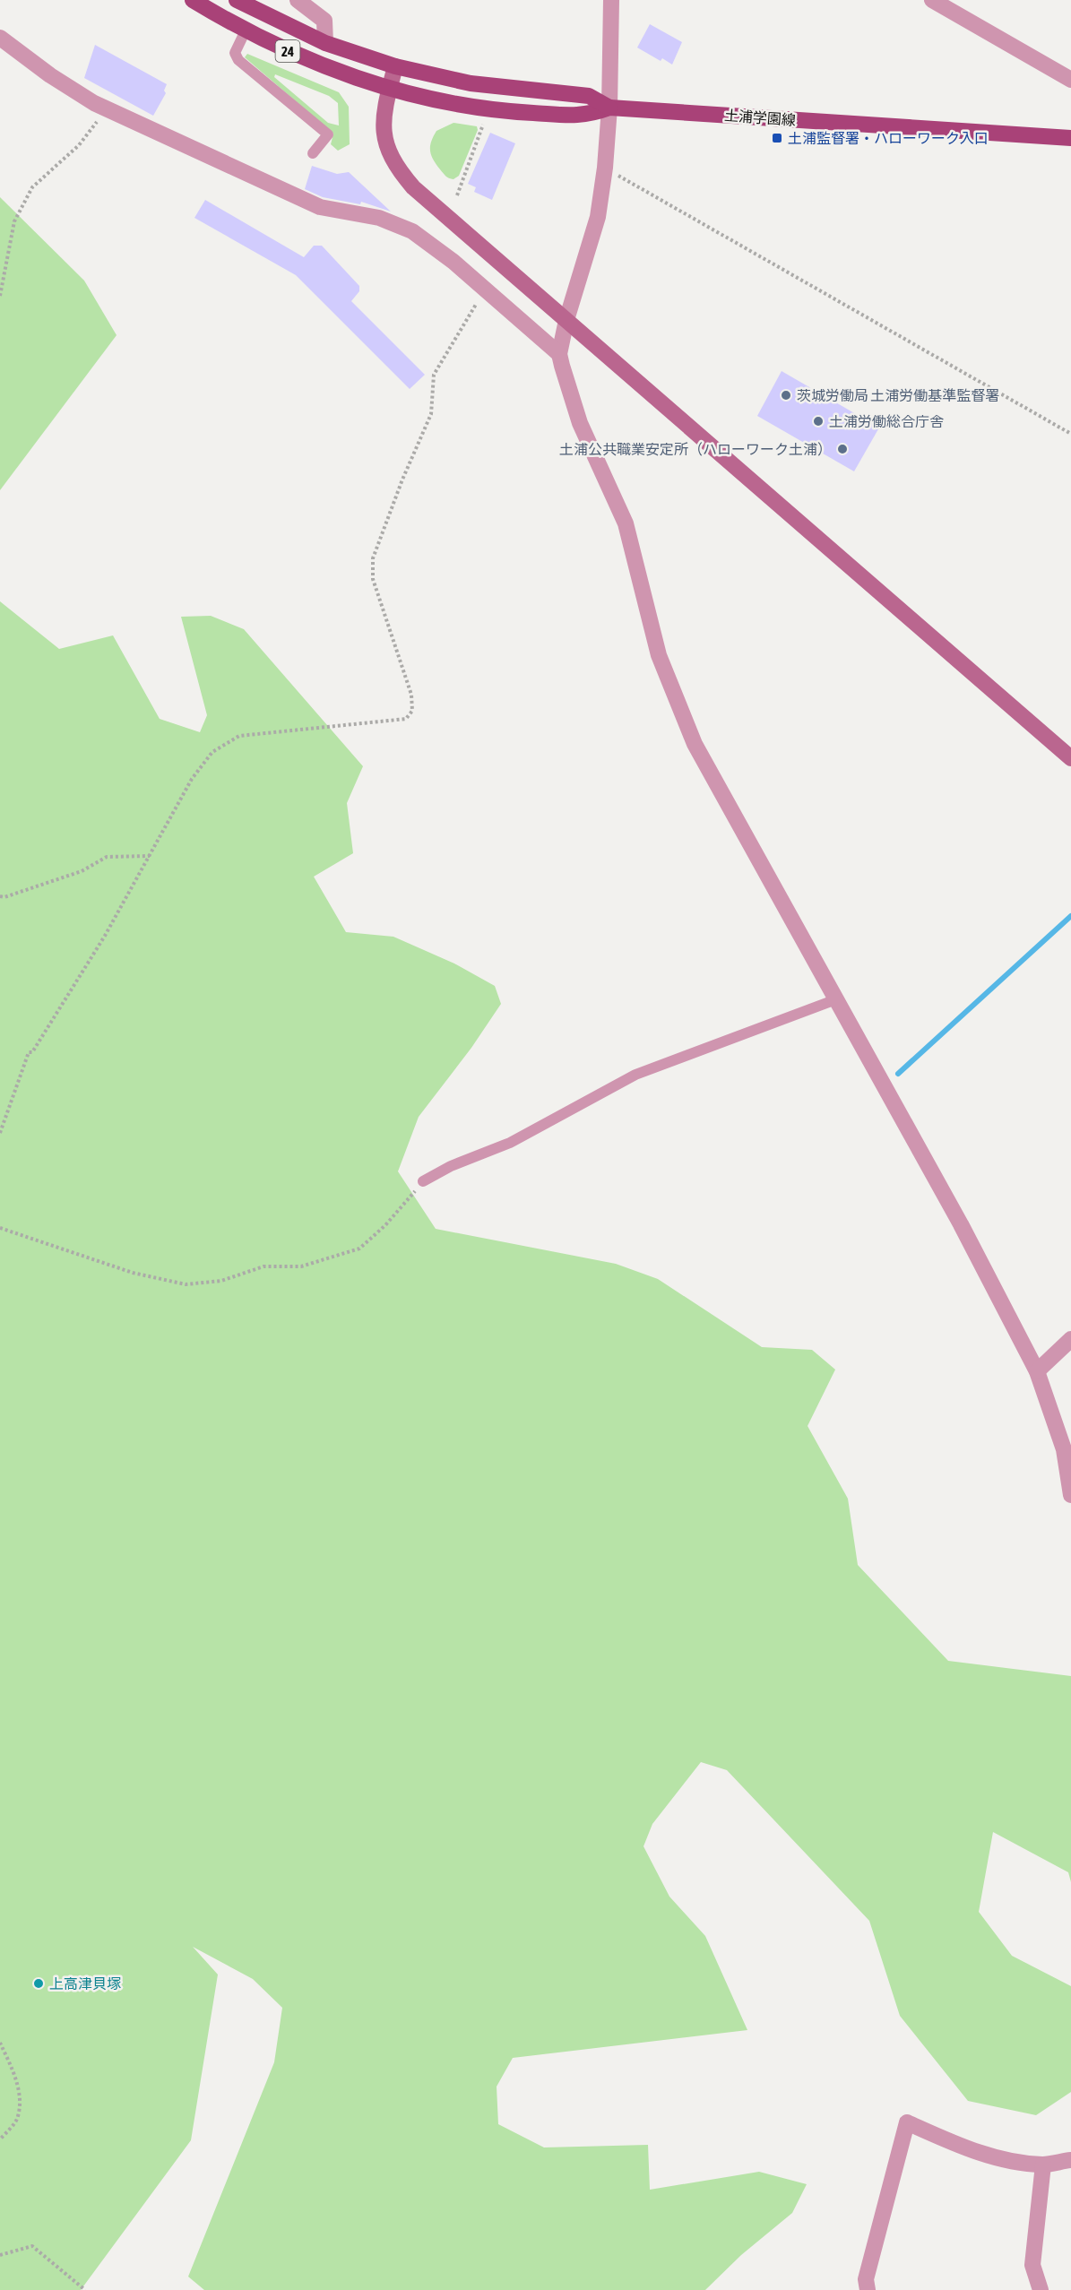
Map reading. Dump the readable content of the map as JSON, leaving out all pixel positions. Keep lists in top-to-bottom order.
{
  "streets": {
    "main road": ["24", "土浦学園線"]
  },
  "places": {
    "transit": ["土浦監督署・ハローワーク入口"],
    "other": [
      "茨城労働局 土浦労働基準監督署",
      "土浦労働総合庁舎",
      "土浦公共職業安定所（ハローワーク土浦）",
      "上高津貝塚"
    ]
  }
}
